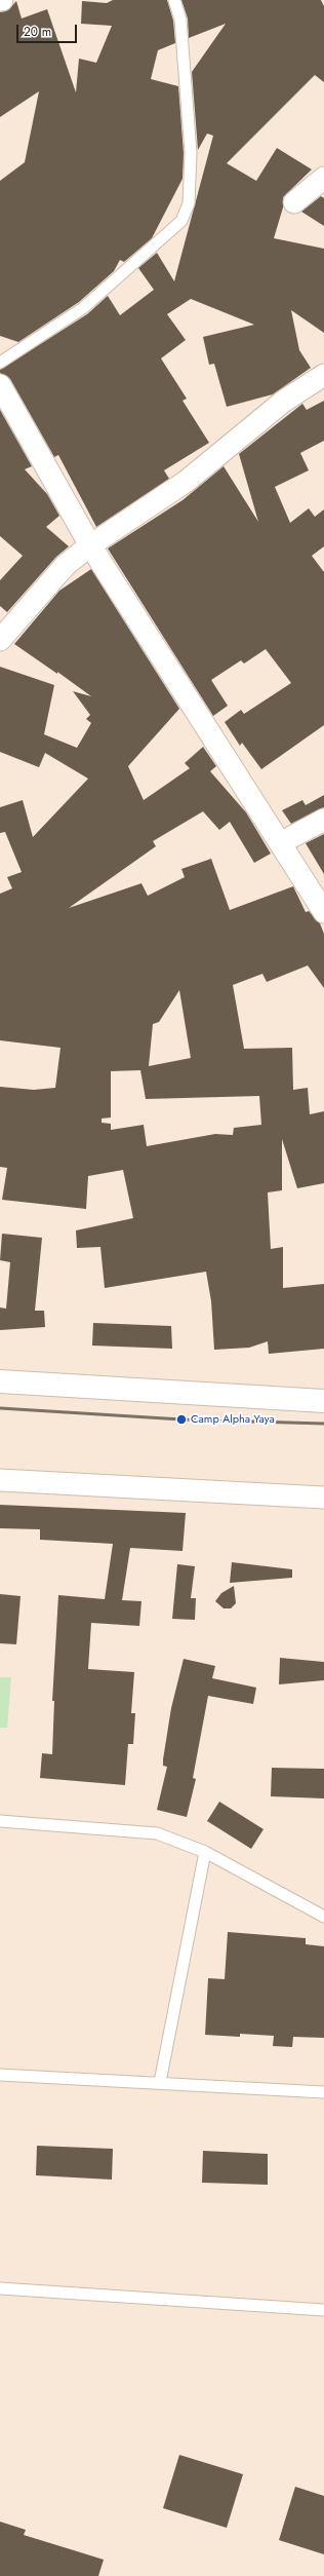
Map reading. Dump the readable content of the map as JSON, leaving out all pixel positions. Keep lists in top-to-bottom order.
{
  "places": ["Camp Alpha Yaya"],
  "scale_bar": "20 m"
}
